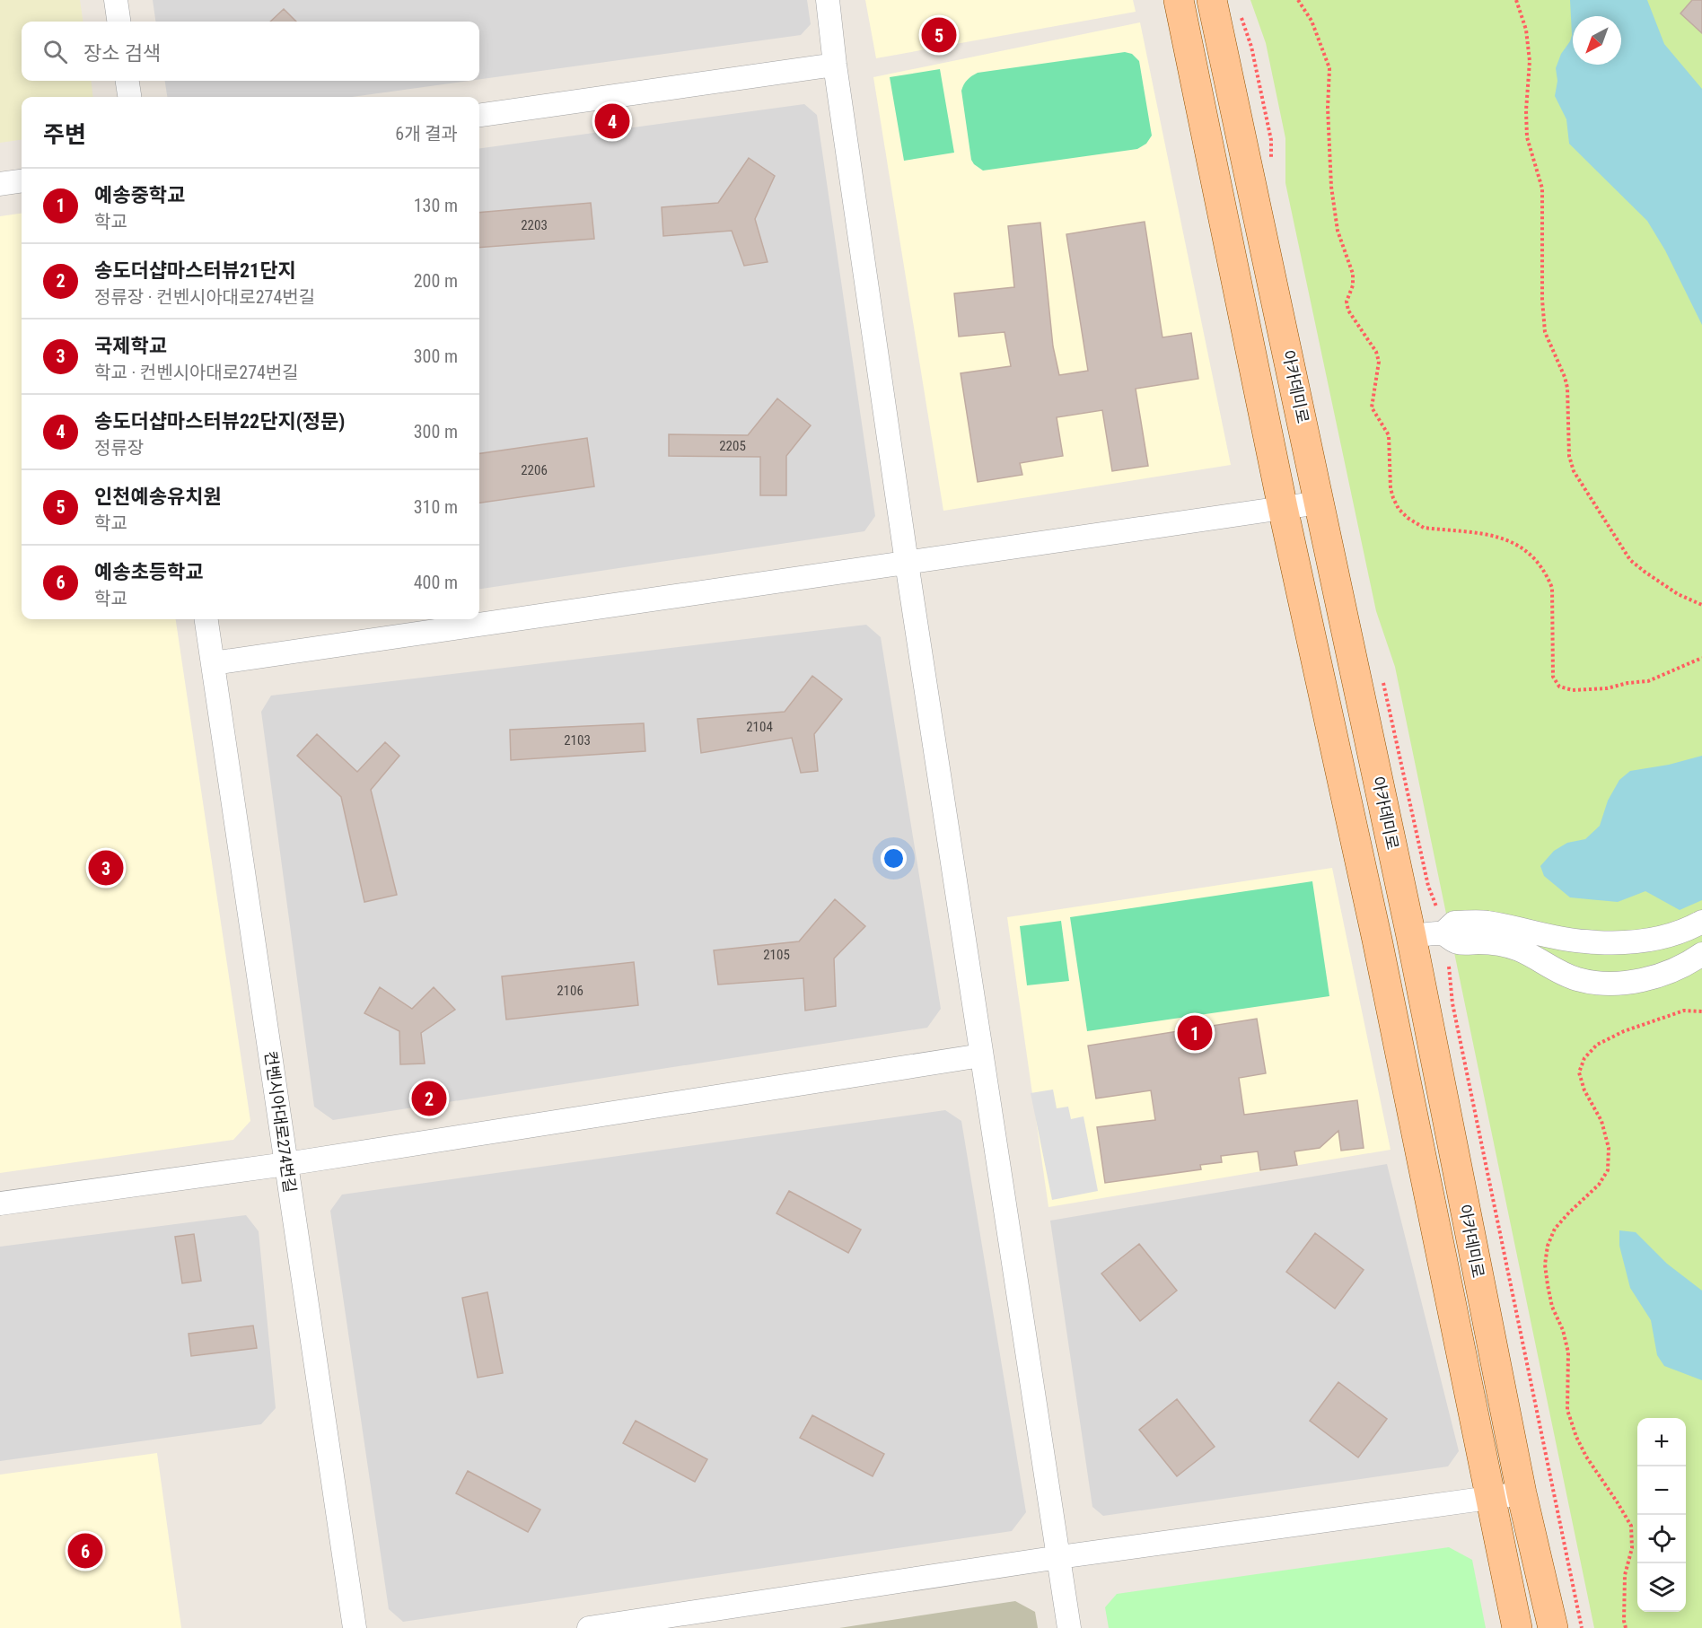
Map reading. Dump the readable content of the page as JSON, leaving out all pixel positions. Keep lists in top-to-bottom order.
{
  "streets": {
    "main road": ["아카데미로"],
    "street": ["컨벤시아대로274번길"]
  },
  "house_numbers": [
    "2203",
    "2205",
    "2206",
    "2104",
    "2103",
    "2105",
    "2106"
  ],
  "north": "bottom left",
  "page": {
    "pins": [
      "5",
      "4",
      "3",
      "1",
      "2",
      "6"
    ],
    "search": "장소 검색",
    "heading": ["주변", "6개 결과"],
    "list": [
      {
        "mark": "1",
        "name": "예송중학교",
        "note": "학교",
        "value": "130 m"
      },
      {
        "mark": "2",
        "name": "송도더샵마스터뷰21단지",
        "note": "정류장 · 컨벤시아대로274번길",
        "value": "200 m"
      },
      {
        "mark": "3",
        "name": "국제학교",
        "note": "학교 · 컨벤시아대로274번길",
        "value": "300 m"
      },
      {
        "mark": "4",
        "name": "송도더샵마스터뷰22단지(정문)",
        "note": "정류장",
        "value": "300 m"
      },
      {
        "mark": "5",
        "name": "인천예송유치원",
        "note": "학교",
        "value": "310 m"
      },
      {
        "mark": "6",
        "name": "예송초등학교",
        "note": "학교",
        "value": "400 m"
      }
    ],
    "map_buttons": ["+", "−"]
  }
}
